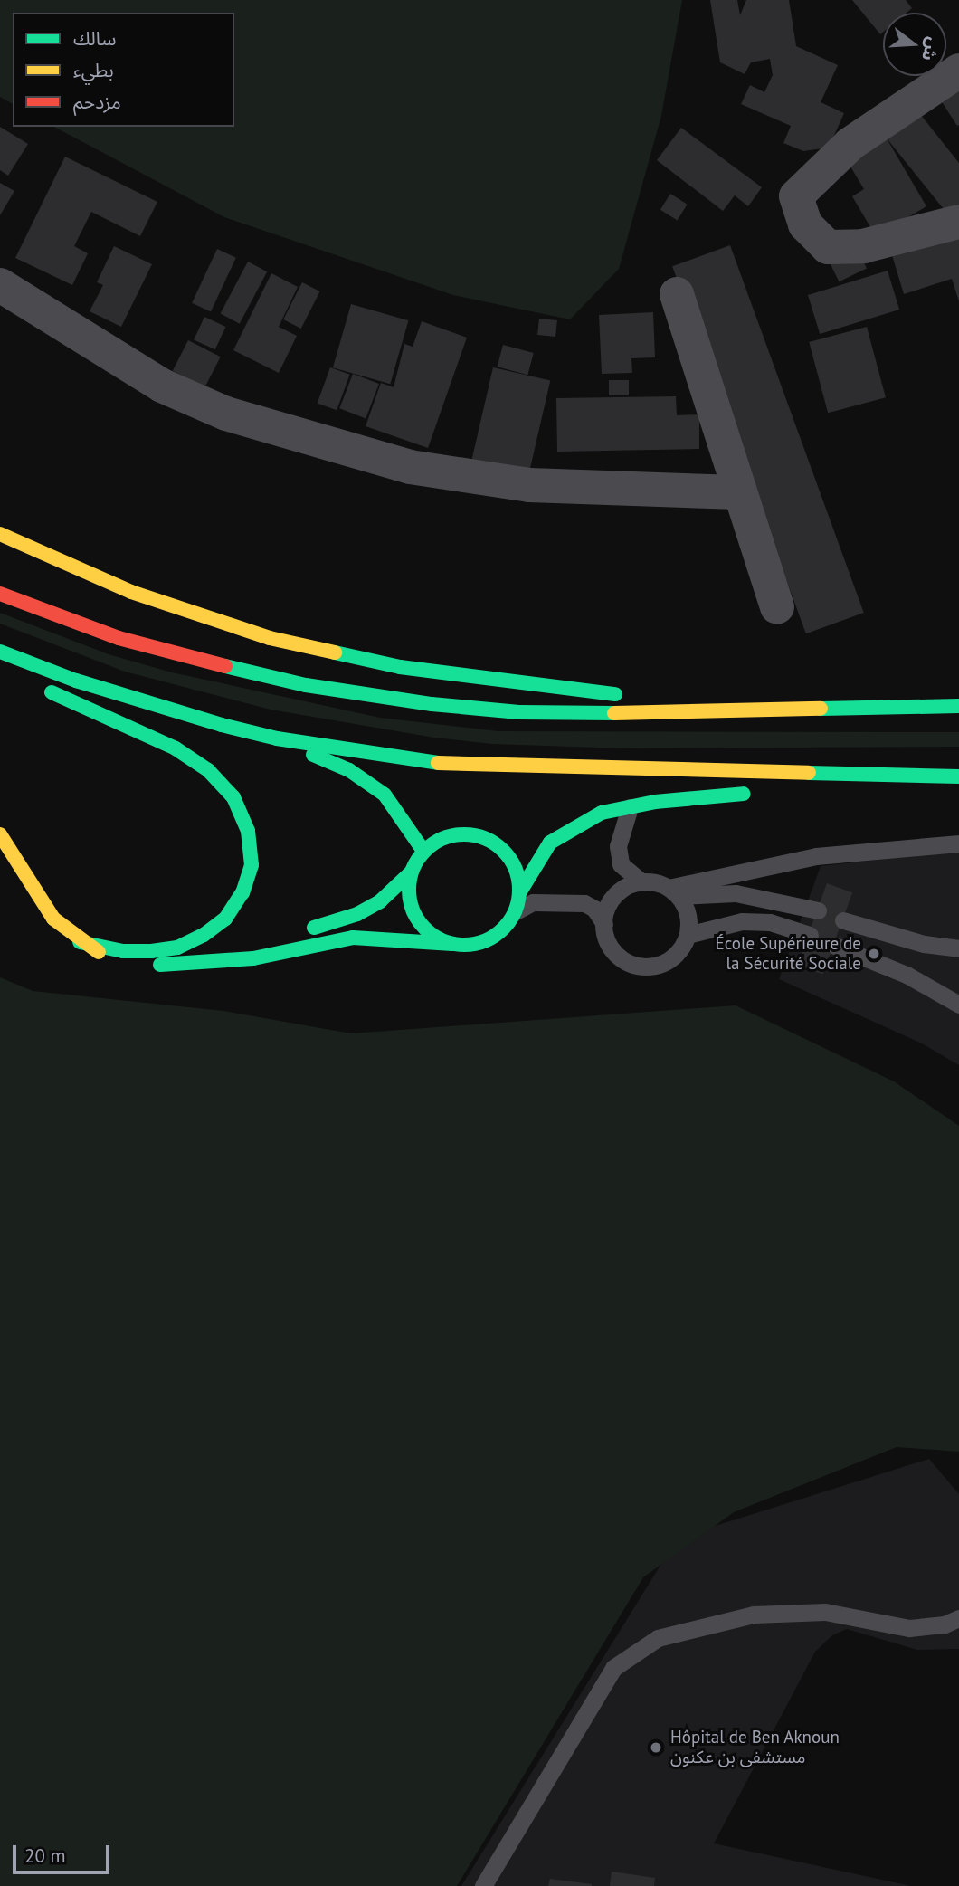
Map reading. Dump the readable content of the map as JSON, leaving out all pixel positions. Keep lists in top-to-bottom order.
{
  "places": ["École Supérieure de la Sécurité Sociale", "Hôpital de Ben Aknoun مستشفى بن عكنون"],
  "legend": ["سالك", "بطيء", "مزدحم"],
  "scale_bar": "20 m",
  "north": "right"
}
